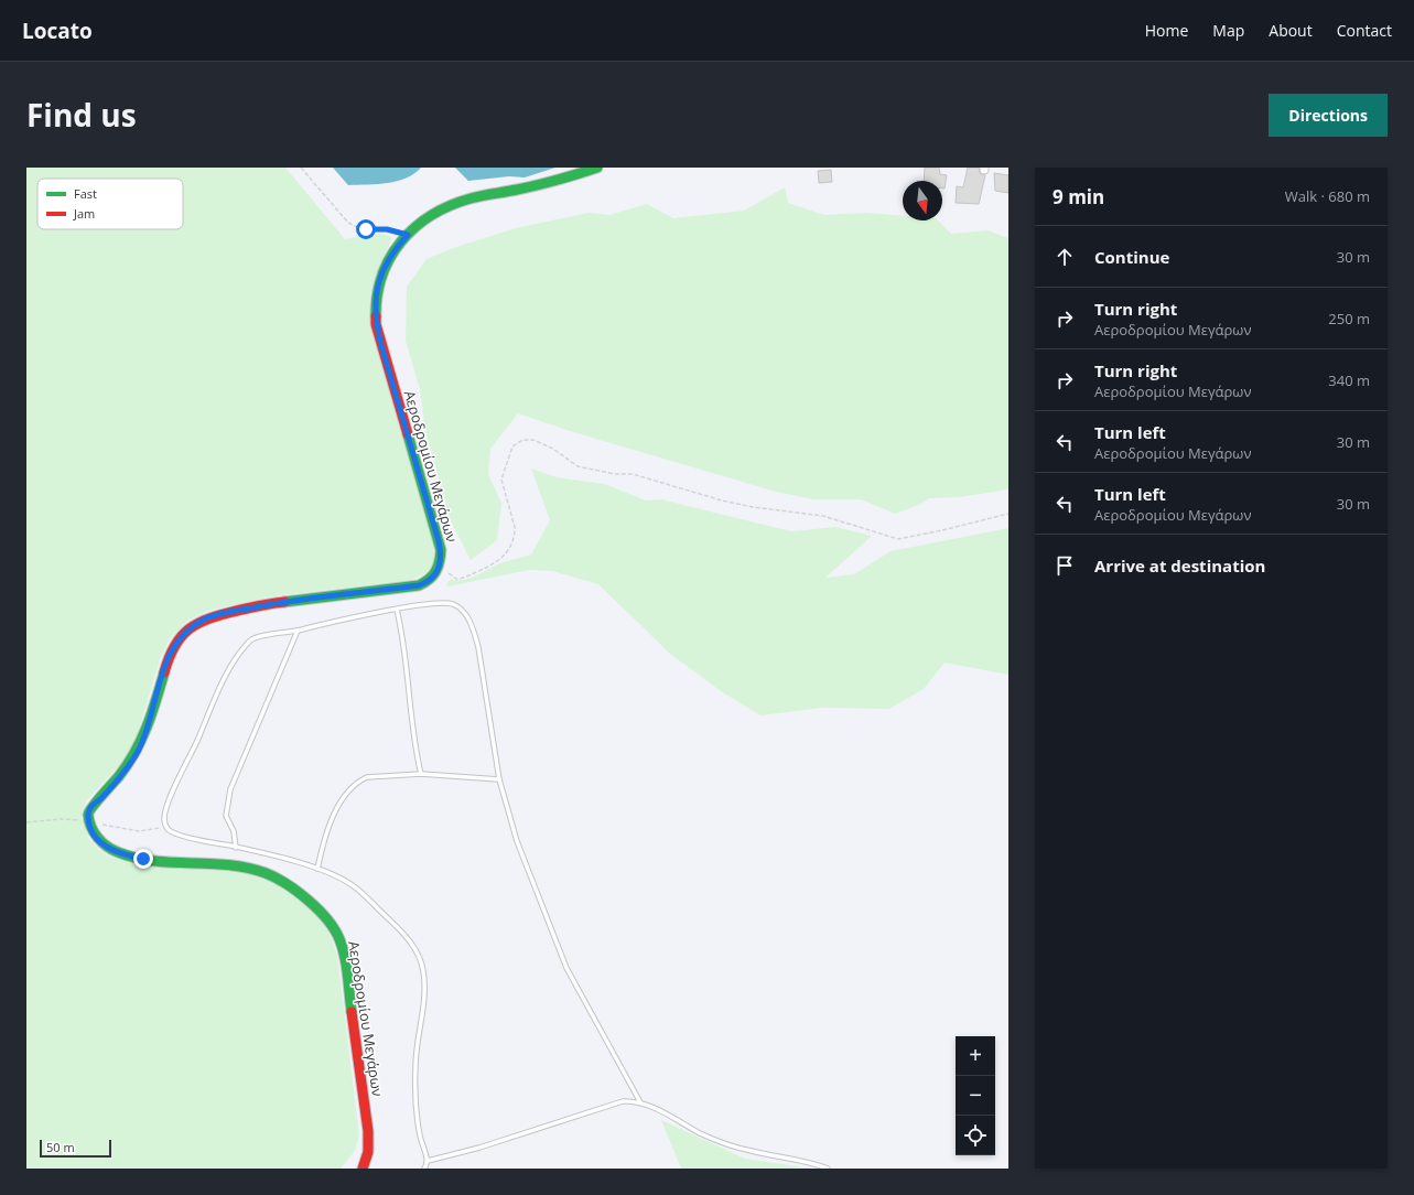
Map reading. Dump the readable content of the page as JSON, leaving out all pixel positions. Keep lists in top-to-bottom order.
{
  "streets": {
    "main road": ["Αεροδρομίου Μεγάρων"]
  },
  "legend": ["Fast", "Jam"],
  "scale_bar": "50 m",
  "north": "bottom",
  "page": {
    "header": "Locato",
    "nav": [
      "Home",
      "Map",
      "About",
      "Contact"
    ],
    "title": "Find us",
    "buttons": "Directions",
    "heading": ["9 min", "Walk · 680 m"],
    "list": [
      ["Continue", "30 m"],
      ["Turn right", "Αεροδρομίου Μεγάρων", "250 m"],
      ["Turn right", "Αεροδρομίου Μεγάρων", "340 m"],
      ["Turn left", "Αεροδρομίου Μεγάρων", "30 m"],
      ["Turn left", "Αεροδρομίου Μεγάρων", "30 m"],
      "Arrive at destination"
    ],
    "map_buttons": ["+", "−"],
    "scale": "50 m"
  }
}
